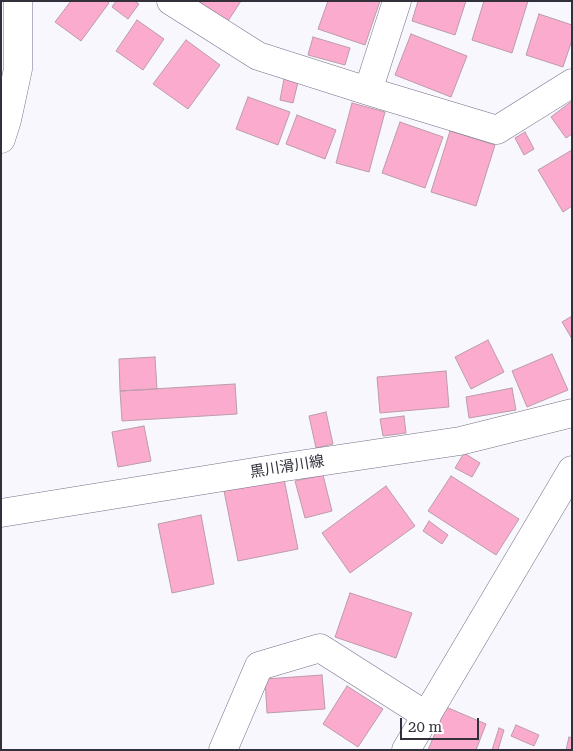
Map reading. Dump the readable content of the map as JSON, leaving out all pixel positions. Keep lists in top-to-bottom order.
{
  "streets": {
    "street": ["黒川滑川線"]
  },
  "scale_bar": "20 m"
}
